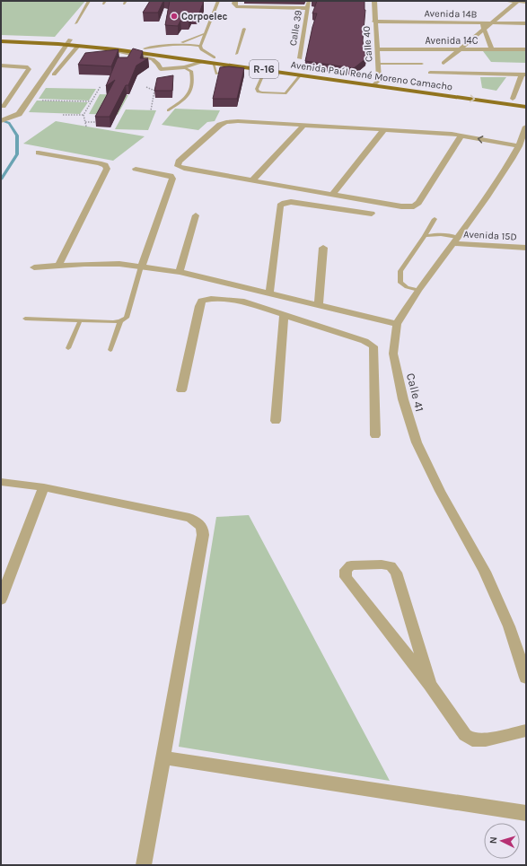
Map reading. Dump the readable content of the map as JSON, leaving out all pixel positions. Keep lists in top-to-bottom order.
{
  "streets": {
    "main road": ["R-16", "Avenida Paúl René Moreno Camacho"],
    "street": [
      "Avenida 14B",
      "Calle 39",
      "Avenida 14C",
      "Calle 40",
      "Avenida 15D",
      "Calle 41"
    ]
  },
  "crossings": [
    ["Avenida 14B", "Calle 40"],
    ["Avenida 14C", "Calle 40"],
    ["Calle 40", "Avenida Paúl René Moreno Camacho"],
    ["Avenida 15D", "Calle 41"]
  ],
  "places": ["Corpoelec"],
  "north": "left"
}
